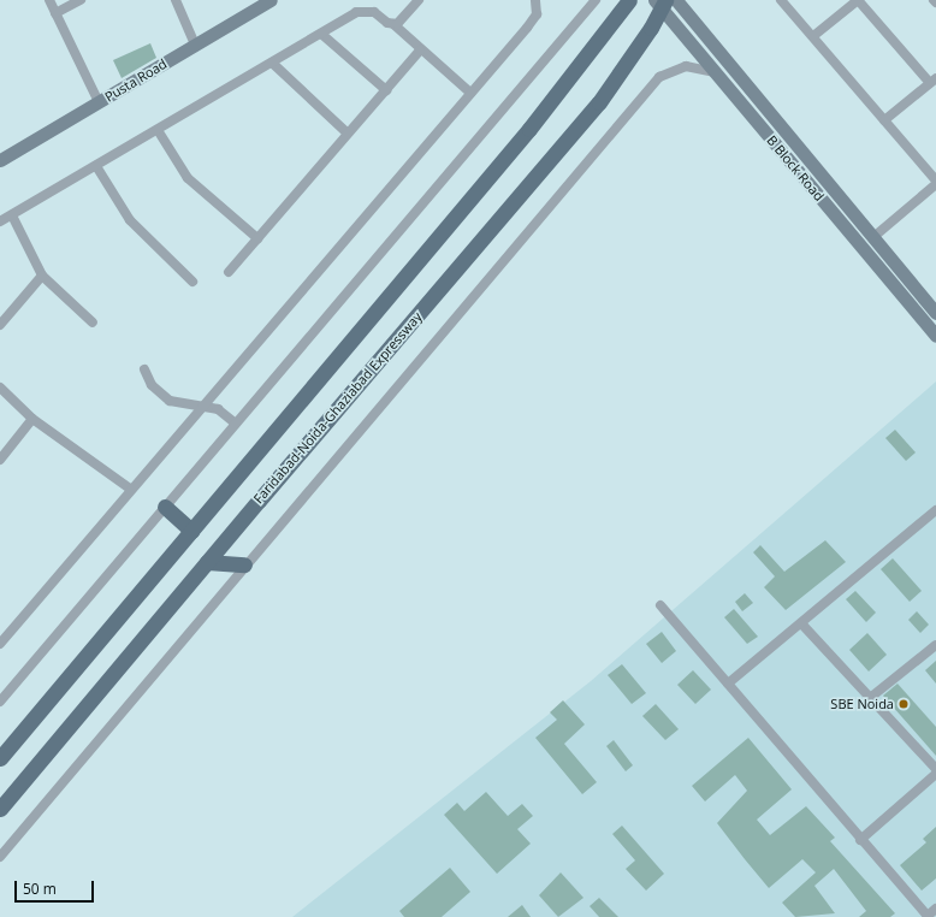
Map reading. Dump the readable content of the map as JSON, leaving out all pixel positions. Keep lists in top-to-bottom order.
{
  "streets": {
    "main road": ["Faridabad-Noida-Ghaziabad Expressway"],
    "street": ["Pusta Road", "B Block Road"]
  },
  "places": ["SBE Noida"],
  "scale_bar": "50 m"
}
